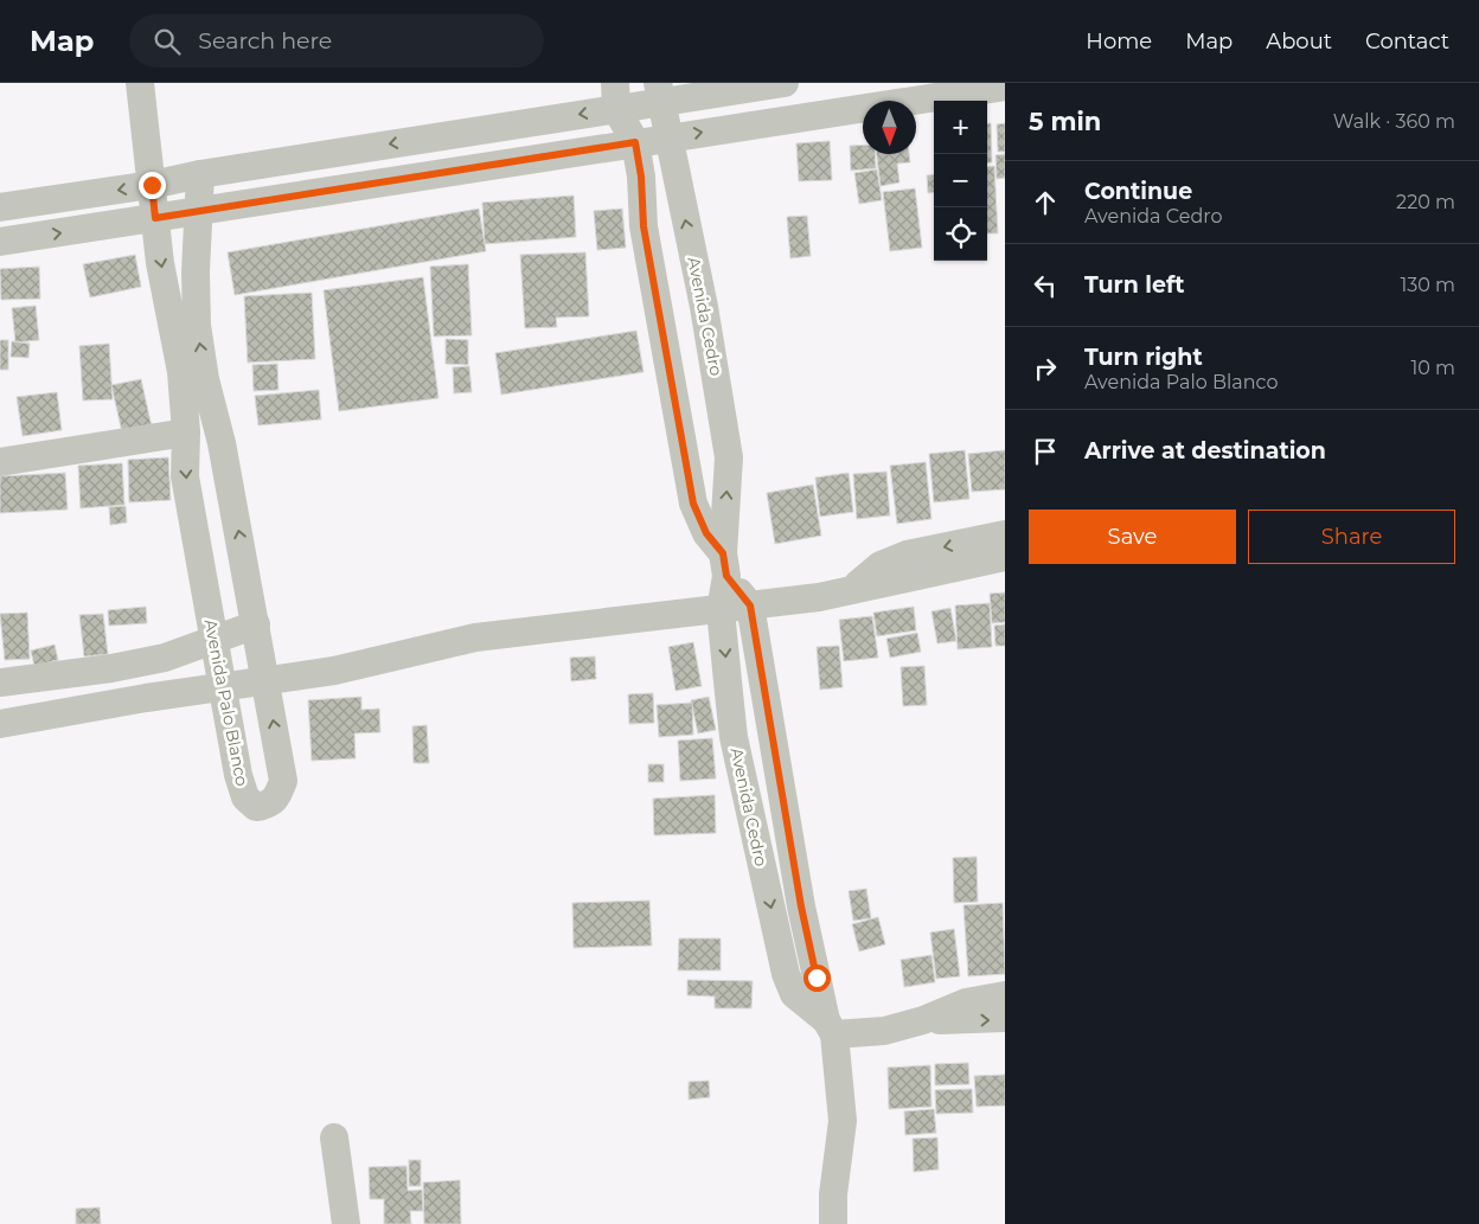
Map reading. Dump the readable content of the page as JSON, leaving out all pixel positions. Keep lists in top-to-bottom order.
{
  "streets": {
    "street": ["Avenida Cedro", "Avenida Palo Blanco"]
  },
  "north": "bottom",
  "page": {
    "header": "Map",
    "search": "Search here",
    "nav": [
      "Home",
      "Map",
      "About",
      "Contact"
    ],
    "heading": ["5 min", "Walk · 360 m"],
    "map_buttons": ["+", "−"],
    "list": [
      ["Continue", "Avenida Cedro", "220 m"],
      ["Turn left", "130 m"],
      ["Turn right", "Avenida Palo Blanco", "10 m"],
      "Arrive at destination"
    ],
    "buttons": ["Save", "Share"]
  }
}
